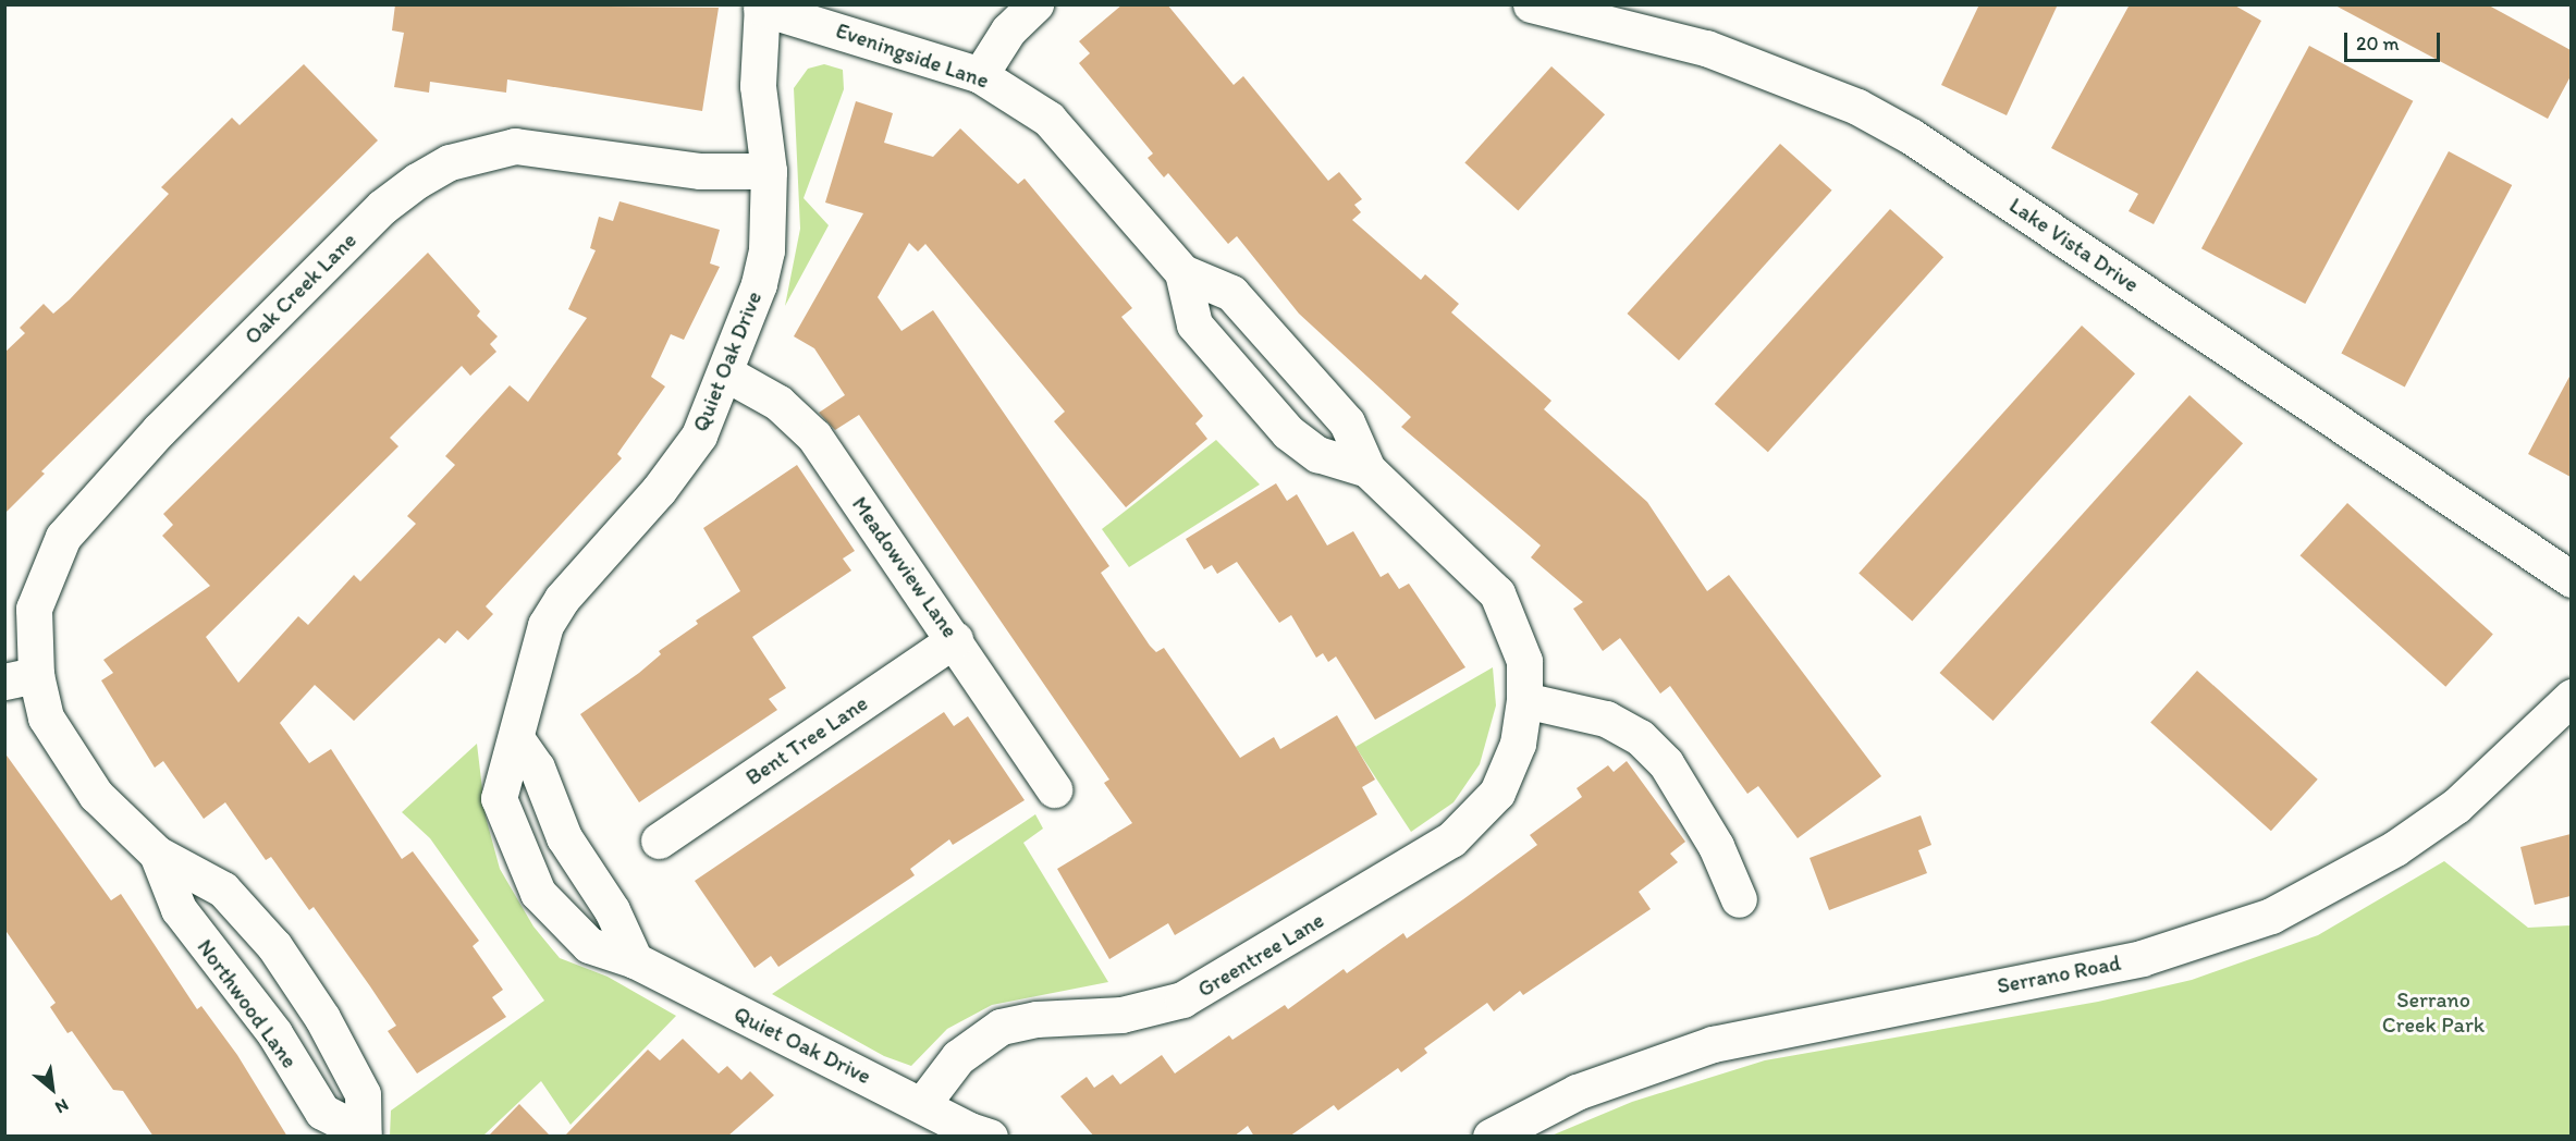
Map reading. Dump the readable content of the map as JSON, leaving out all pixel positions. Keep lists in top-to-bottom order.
{
  "streets": {
    "street": [
      "Eveningside Lane",
      "Lake Vista Drive",
      "Oak Creek Lane",
      "Quiet Oak Drive",
      "Meadowview Lane",
      "Bent Tree Lane",
      "Greentree Lane",
      "Serrano Road",
      "Northwood Lane"
    ]
  },
  "crossings": [
    ["Eveningside Lane", "Quiet Oak Drive"],
    ["Eveningside Lane", "Greentree Lane"],
    ["Oak Creek Lane", "Quiet Oak Drive"],
    ["Oak Creek Lane", "Northwood Lane"],
    ["Quiet Oak Drive", "Meadowview Lane"],
    ["Quiet Oak Drive", "Greentree Lane"],
    ["Meadowview Lane", "Bent Tree Lane"]
  ],
  "parks": ["Serrano Creek Park"],
  "scale_bar": "20 m",
  "north": "bottom right"
}
